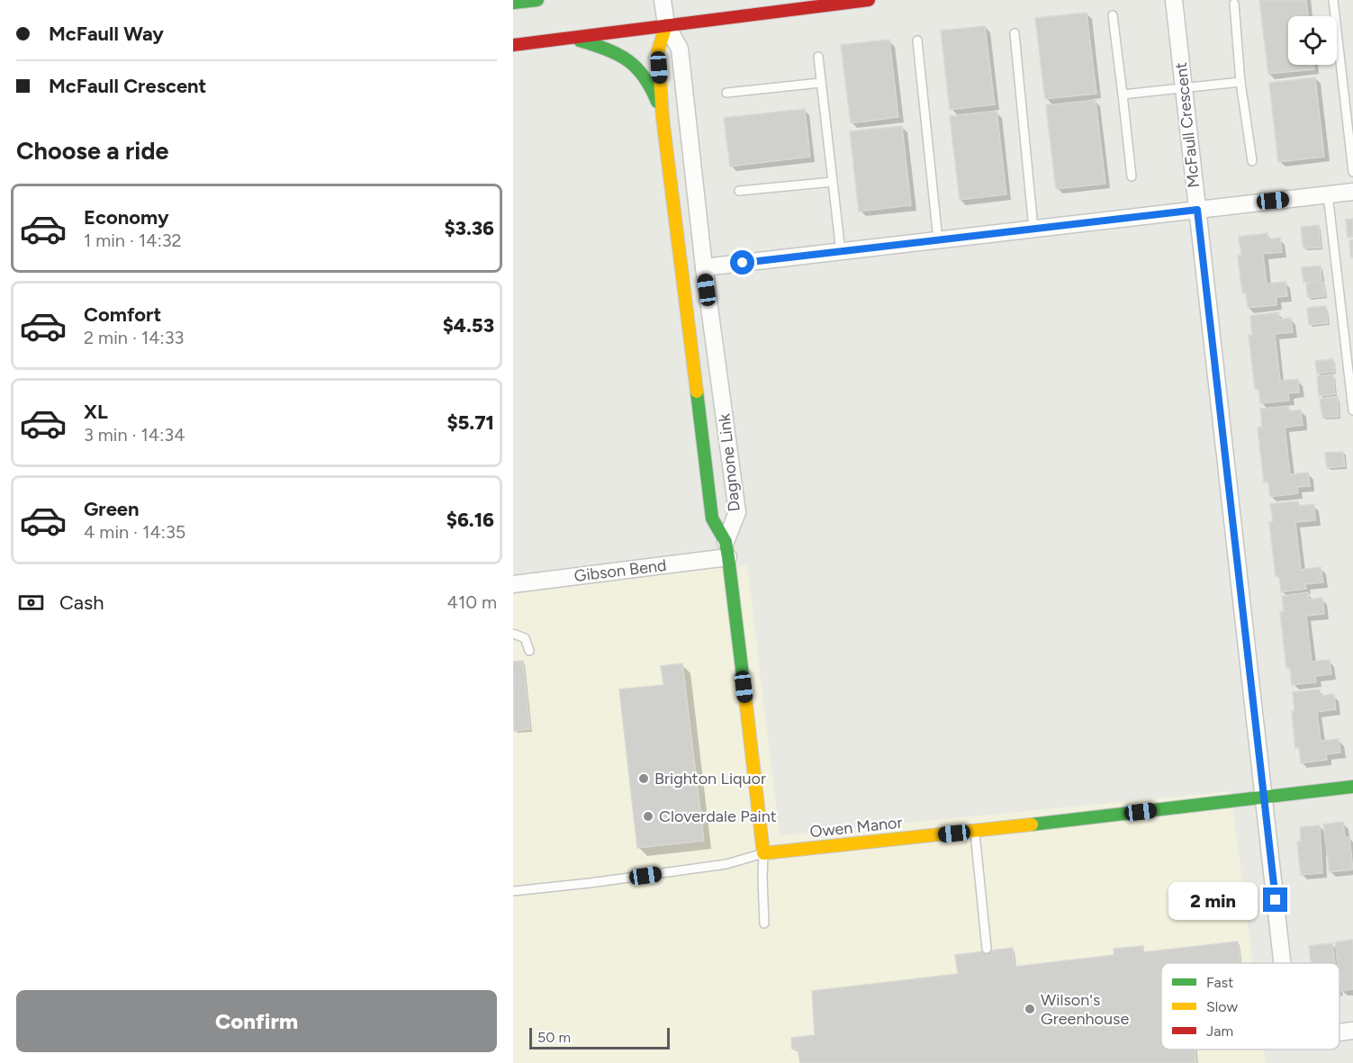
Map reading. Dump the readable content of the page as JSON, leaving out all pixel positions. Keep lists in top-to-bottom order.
{
  "streets": {
    "street": [
      "McFaull Crescent",
      "Dagnone Link",
      "Gibson Bend",
      "Owen Manor"
    ]
  },
  "crossings": [
    ["McFaull Crescent", "Owen Manor"],
    ["Dagnone Link", "Gibson Bend"]
  ],
  "places": ["Brighton Liquor", "Cloverdale Paint", "Wilson's Greenhouse"],
  "legend": ["Fast", "Slow", "Jam"],
  "scale_bar": "50 m",
  "page": {
    "banner": ["McFaull Way", "McFaull Crescent"],
    "heading": "Choose a ride",
    "list": [
      {
        "name": "Economy",
        "note": "1 min · 14:32",
        "value": "$3.36"
      },
      {
        "name": "Comfort",
        "note": "2 min · 14:33",
        "value": "$4.53"
      },
      {
        "name": "XL",
        "note": "3 min · 14:34",
        "value": "$5.71"
      },
      {
        "name": "Green",
        "note": "4 min · 14:35",
        "value": "$6.16"
      }
    ],
    "pay": ["Cash", "410 m"],
    "bubble": "2 min",
    "buttons": "Confirm",
    "scale": "50 m"
  }
}
